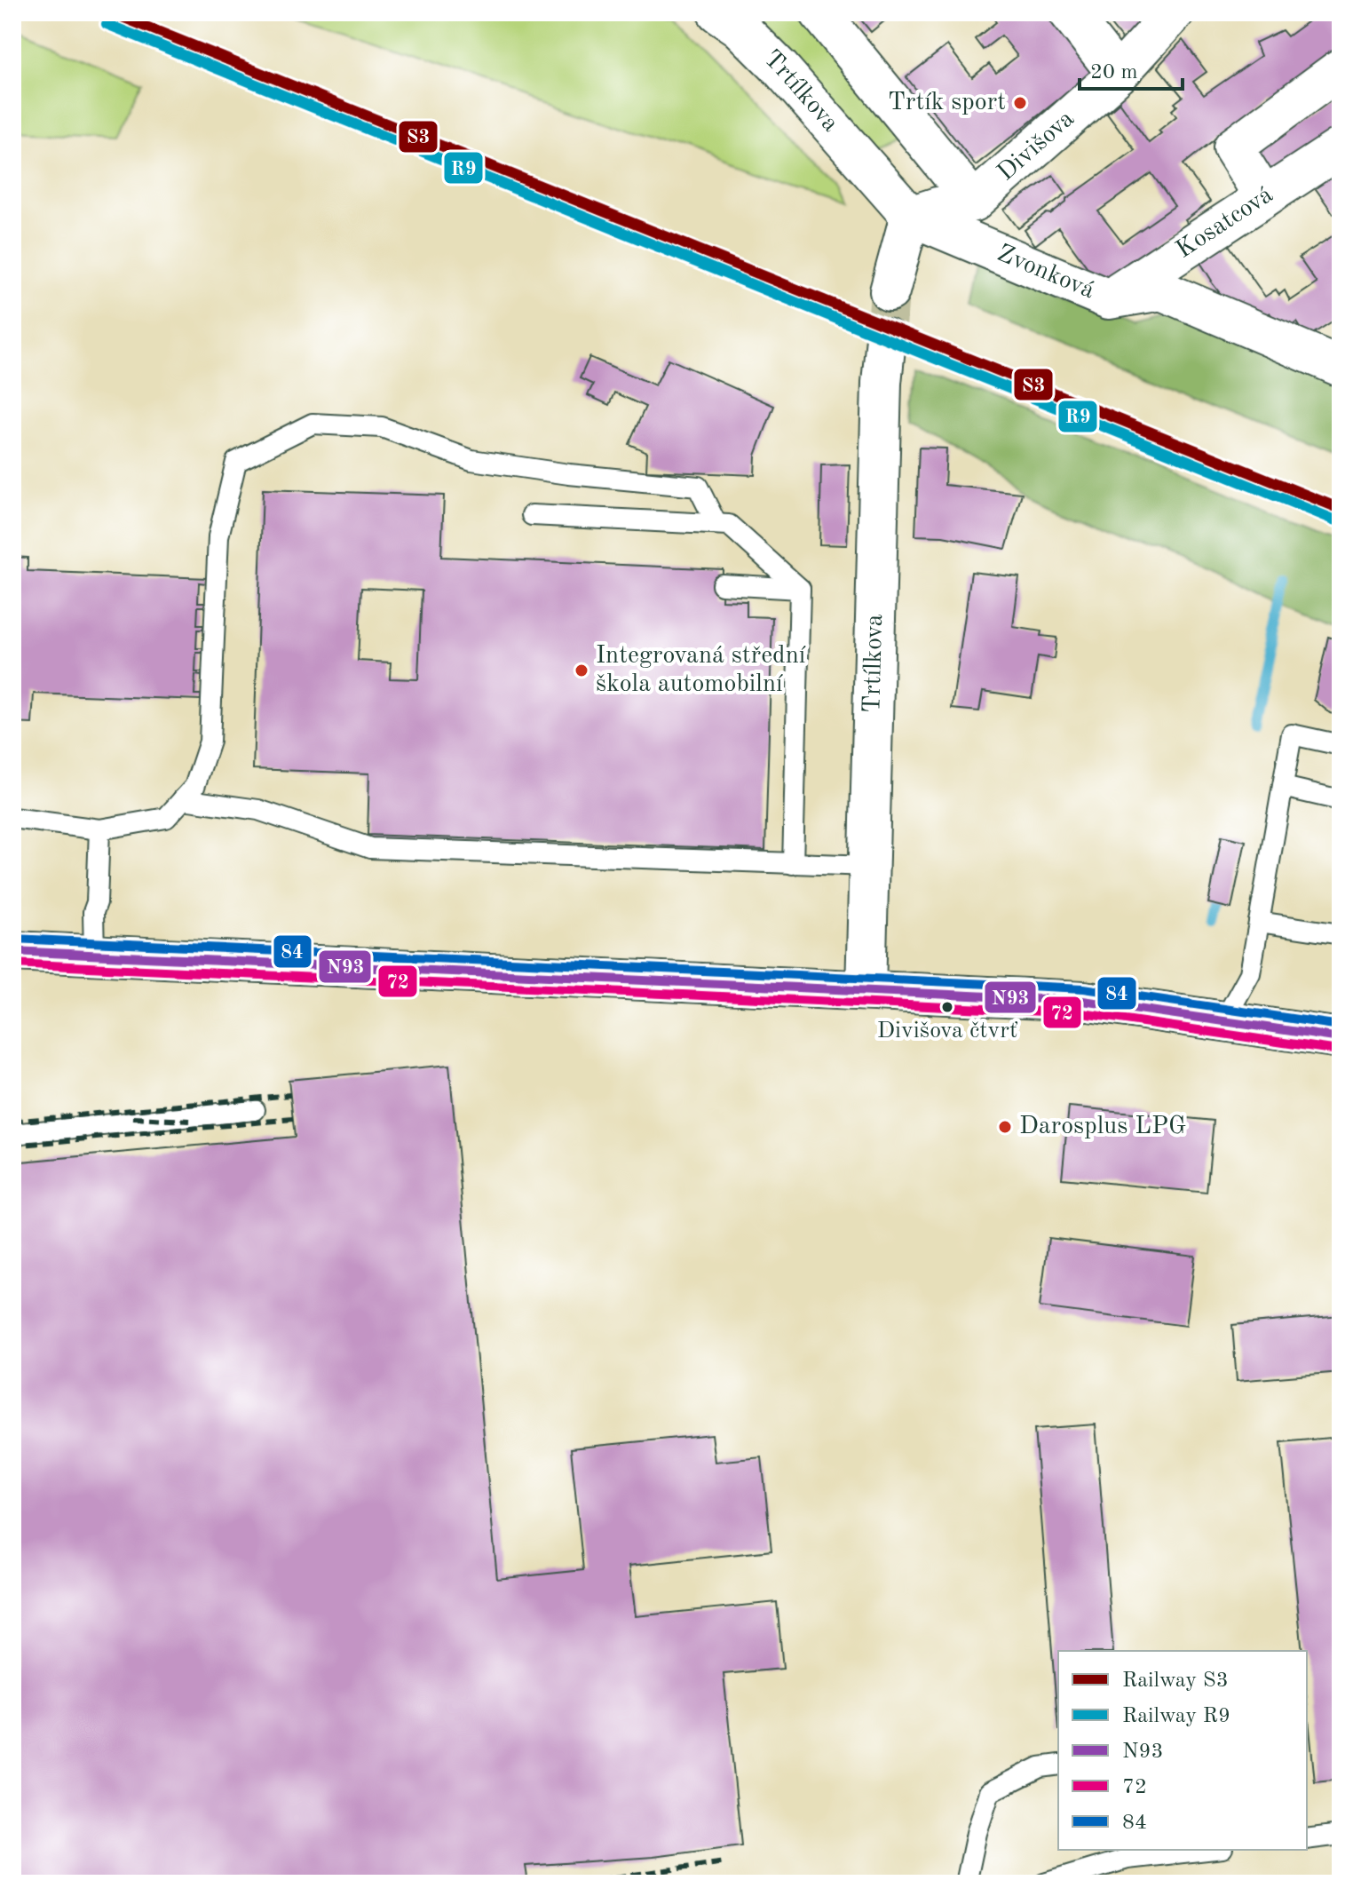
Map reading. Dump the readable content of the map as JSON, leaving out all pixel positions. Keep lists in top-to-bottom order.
{
  "streets": {
    "street": [
      "Trtílkova",
      "Divišova",
      "Kosatcová",
      "Zvonková"
    ]
  },
  "crossings": [
    ["Trtílkova", "Zvonková"],
    ["Kosatcová", "Zvonková"]
  ],
  "places": [
    "Trtík sport",
    "Integrovaná střední škola automobilní",
    "Divišova čtvrť",
    "Darosplus LPG"
  ],
  "lines": [
    "rail line S3",
    "rail line R9",
    "transit line 84",
    "transit line N93",
    "transit line 72"
  ],
  "legend": [
    "Railway S3",
    "Railway R9",
    "N93",
    "72",
    "84"
  ],
  "scale_bar": "20 m"
}
